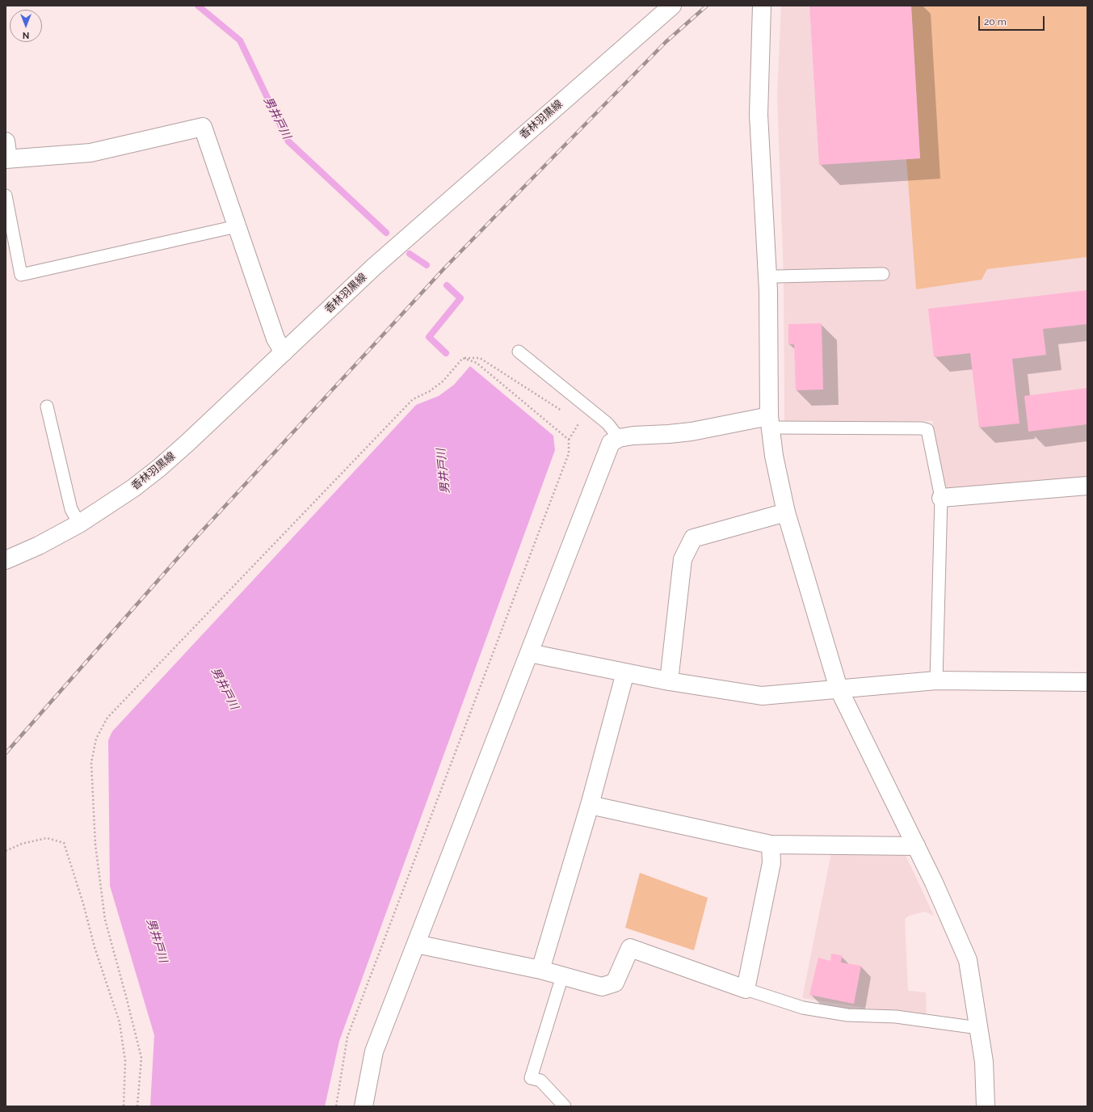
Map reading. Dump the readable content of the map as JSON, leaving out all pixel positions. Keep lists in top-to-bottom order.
{
  "streets": {
    "street": ["香林羽黒線"]
  },
  "water": ["男井戸川"],
  "scale_bar": "20 m",
  "north": "bottom"
}
